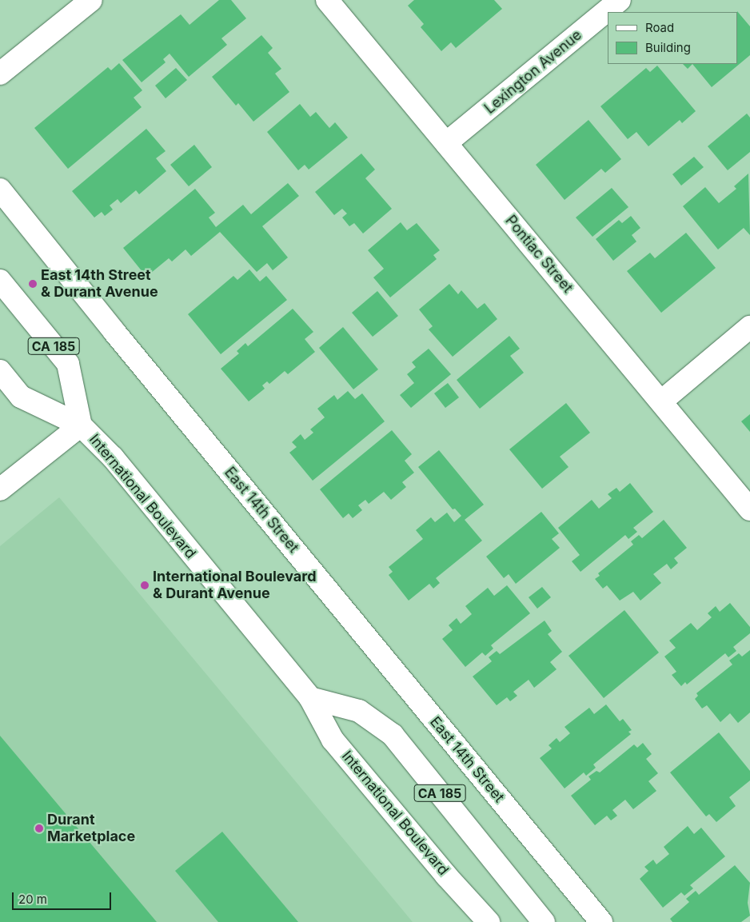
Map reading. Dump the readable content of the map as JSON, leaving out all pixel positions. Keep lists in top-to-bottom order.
{
  "streets": {
    "street": [
      "Lexington Avenue",
      "Pontiac Street",
      "CA 185",
      "International Boulevard",
      "East 14th Street"
    ]
  },
  "crossings": [
    ["Lexington Avenue", "Pontiac Street"],
    ["CA 185", "International Boulevard"]
  ],
  "places": ["East 14th Street & Durant Avenue", "International Boulevard & Durant Avenue", "Durant Marketplace"],
  "legend": ["Road", "Building"],
  "scale_bar": "20 m"
}
